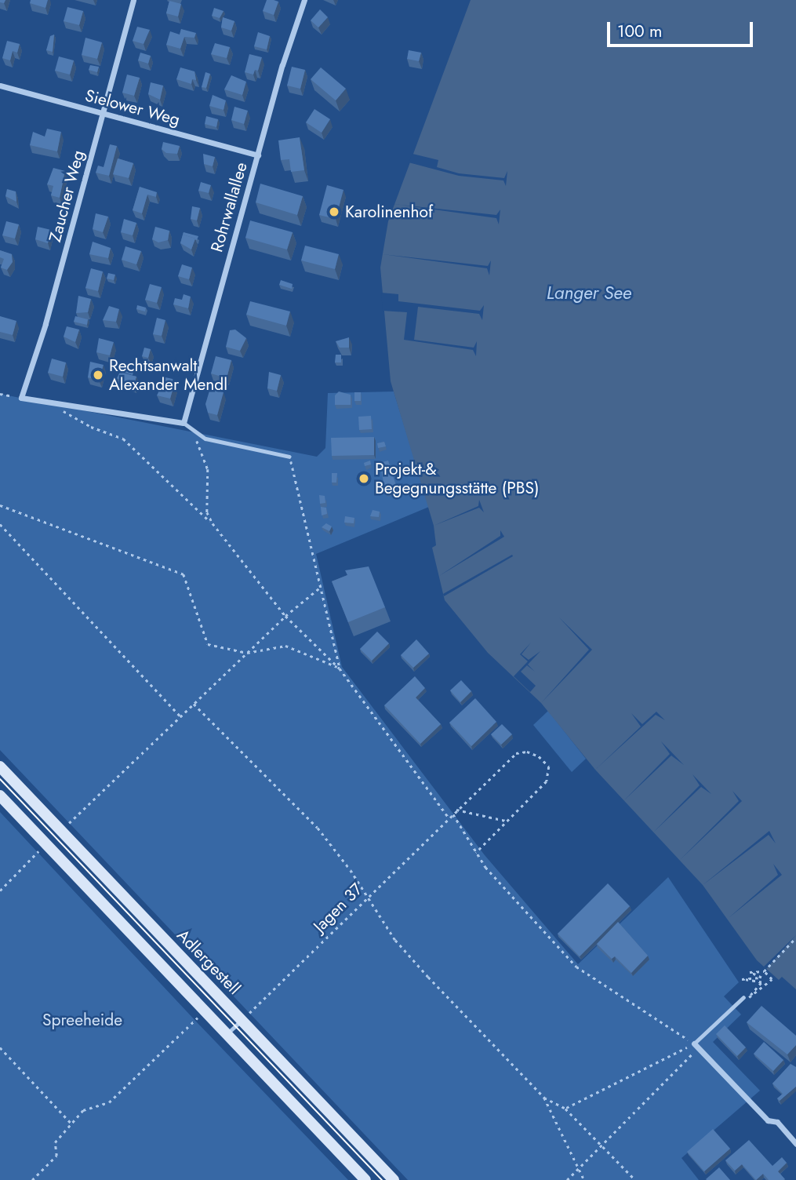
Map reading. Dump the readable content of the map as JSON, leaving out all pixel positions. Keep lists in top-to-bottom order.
{
  "streets": {
    "main road": ["Adlergestell"],
    "street": ["Sielower Weg", "Zaucher Weg", "Rohrwallallee"],
    "path": ["Jagen 37"]
  },
  "crossings": [
    ["Sielower Weg", "Zaucher Weg"],
    ["Sielower Weg", "Rohrwallallee"],
    ["Jagen 37", "Adlergestell"]
  ],
  "water": ["Langer See"],
  "parks": ["Spreeheide"],
  "places": ["Karolinenhof", "Rechtsanwalt Alexander Mendl", "Projekt-& Begegnungsstätte (PBS)"],
  "scale_bar": "100 m"
}
